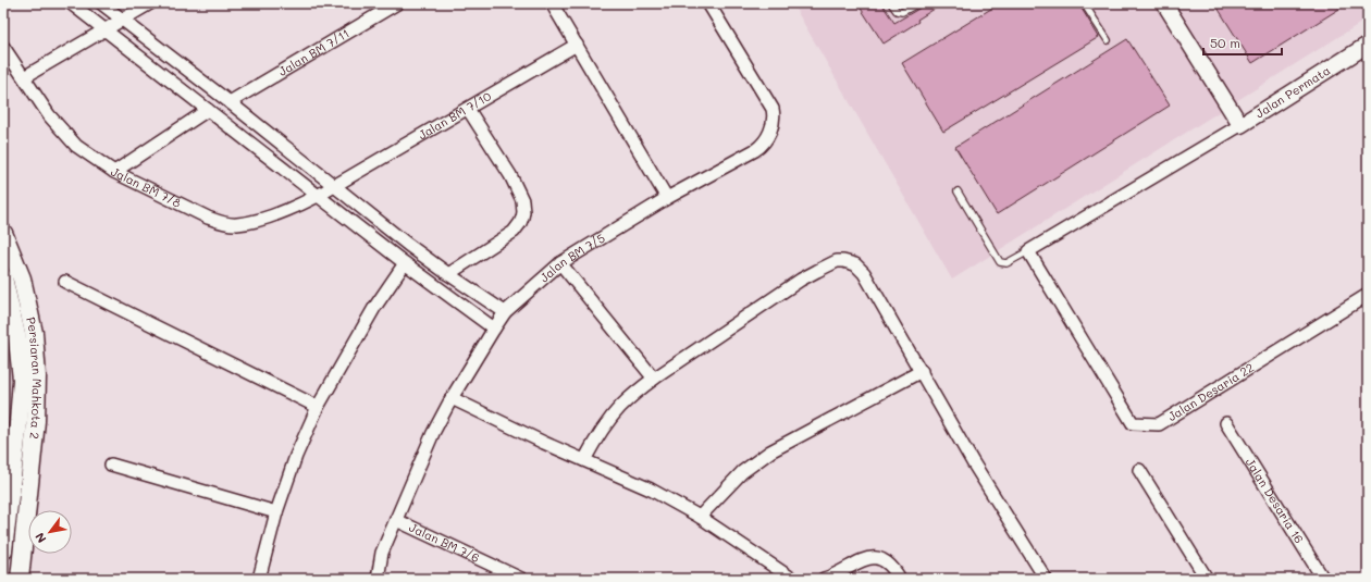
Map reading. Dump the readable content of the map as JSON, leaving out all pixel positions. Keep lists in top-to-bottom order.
{
  "streets": {
    "main road": ["Persiaran Mahkota 2"],
    "street": [
      "Jalan BM 7/11",
      "Jalan Permata",
      "Jalan BM 7/10",
      "Jalan BM 7/8",
      "Jalan BM 7/5",
      "Jalan Desaria 22",
      "Jalan Desaria 16",
      "Jalan BM 7/6"
    ]
  },
  "crossings": [
    ["Jalan BM 7/10", "Jalan BM 7/8"],
    ["Jalan BM 7/5", "Jalan BM 7/6"]
  ],
  "scale_bar": "50 m",
  "north": "bottom left"
}
